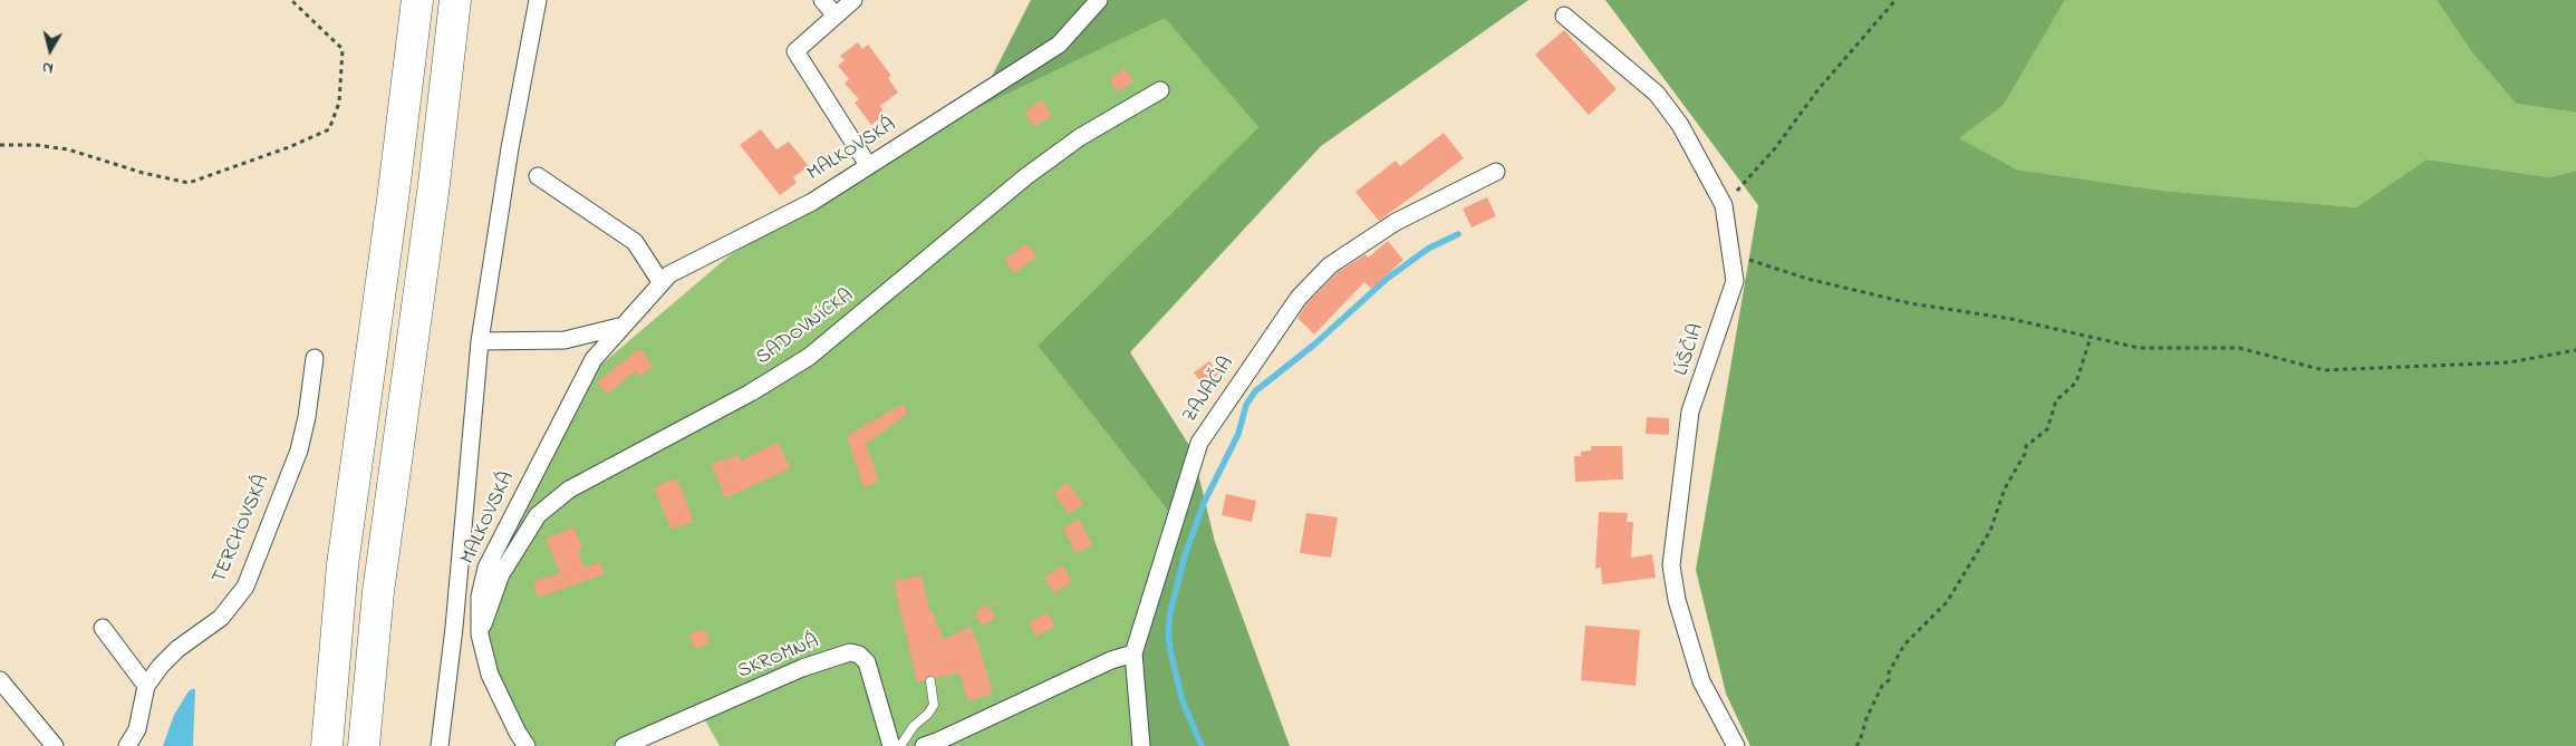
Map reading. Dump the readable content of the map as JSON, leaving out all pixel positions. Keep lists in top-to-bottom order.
{
  "streets": {
    "street": [
      "MALKOVSKÁ",
      "SADOVNÍCKA",
      "LÍŠČIA",
      "ZAJAČIA",
      "TERCHOVSKÁ",
      "SKROMNÁ"
    ]
  },
  "crossings": [
    ["MALKOVSKÁ", "SADOVNÍCKA"]
  ],
  "north": "bottom"
}
